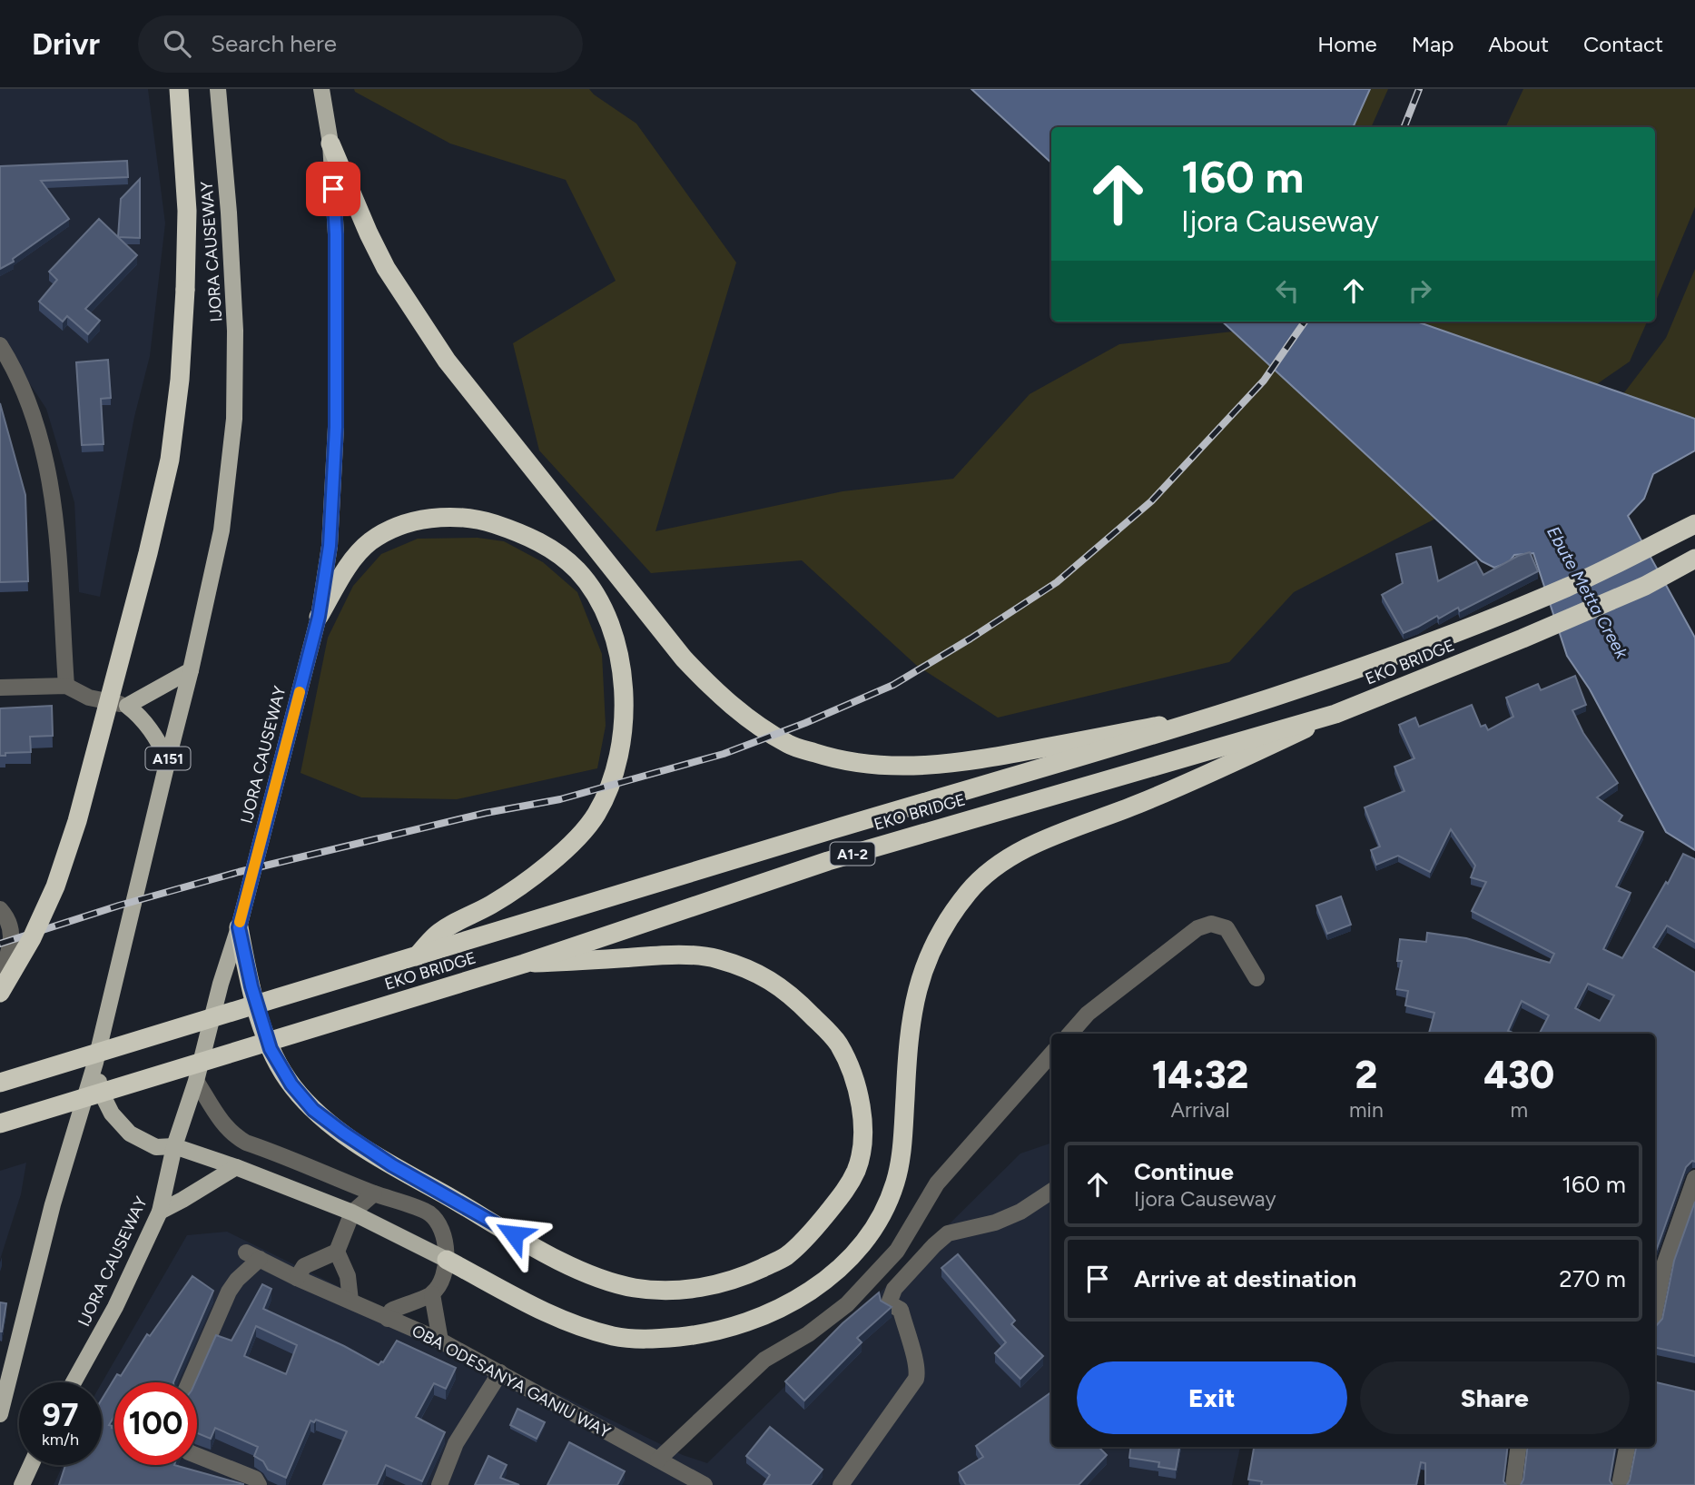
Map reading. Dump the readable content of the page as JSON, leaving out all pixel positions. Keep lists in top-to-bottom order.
{
  "streets": {
    "highway": ["EKO BRIDGE", "A1-2"],
    "main road": ["IJORA CAUSEWAY", "A151"],
    "street": ["OBA ODESANYA GANIU WAY"]
  },
  "water": ["Ebute Metta Creek"],
  "page": {
    "header": "Drivr",
    "search": "Search here",
    "nav": [
      "Home",
      "Map",
      "About",
      "Contact"
    ],
    "turn": ["160 m", "Ijora Causeway"],
    "eta": [
      "14:32",
      "Arrival",
      "2",
      "min",
      "430",
      "m"
    ],
    "list": [
      {
        "name": "Continue",
        "note": "Ijora Causeway",
        "value": "160 m"
      },
      {
        "name": "Arrive at destination",
        "value": "270 m"
      }
    ],
    "buttons": ["Exit", "Share"],
    "speed": "97 km/h",
    "limit": "100"
  }
}
